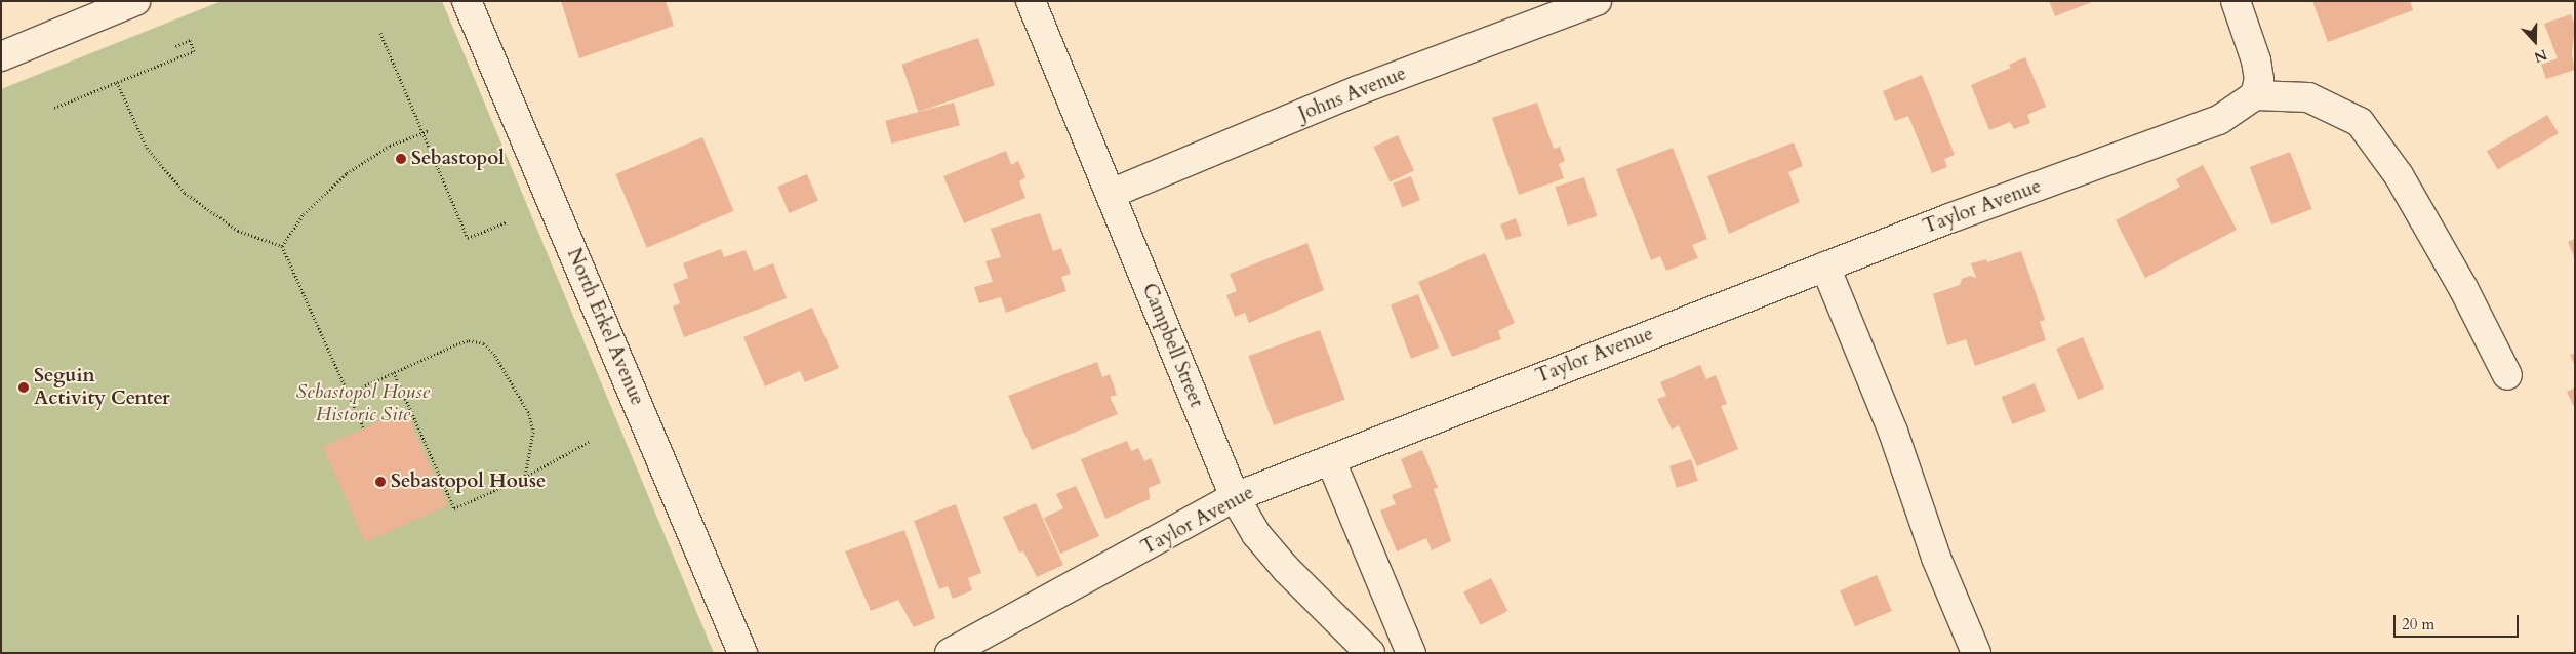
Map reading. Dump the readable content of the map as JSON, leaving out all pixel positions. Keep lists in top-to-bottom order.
{
  "streets": {
    "street": [
      "Johns Avenue",
      "Taylor Avenue",
      "North Erkel Avenue",
      "Campbell Street"
    ]
  },
  "crossings": [
    ["Johns Avenue", "Campbell Street"],
    ["Taylor Avenue", "Campbell Street"]
  ],
  "parks": ["Sebastopol House Historic Site"],
  "places": ["Sebastopol", "Seguin Activity Center", "Sebastopol House"],
  "scale_bar": "20 m",
  "north": "bottom"
}
